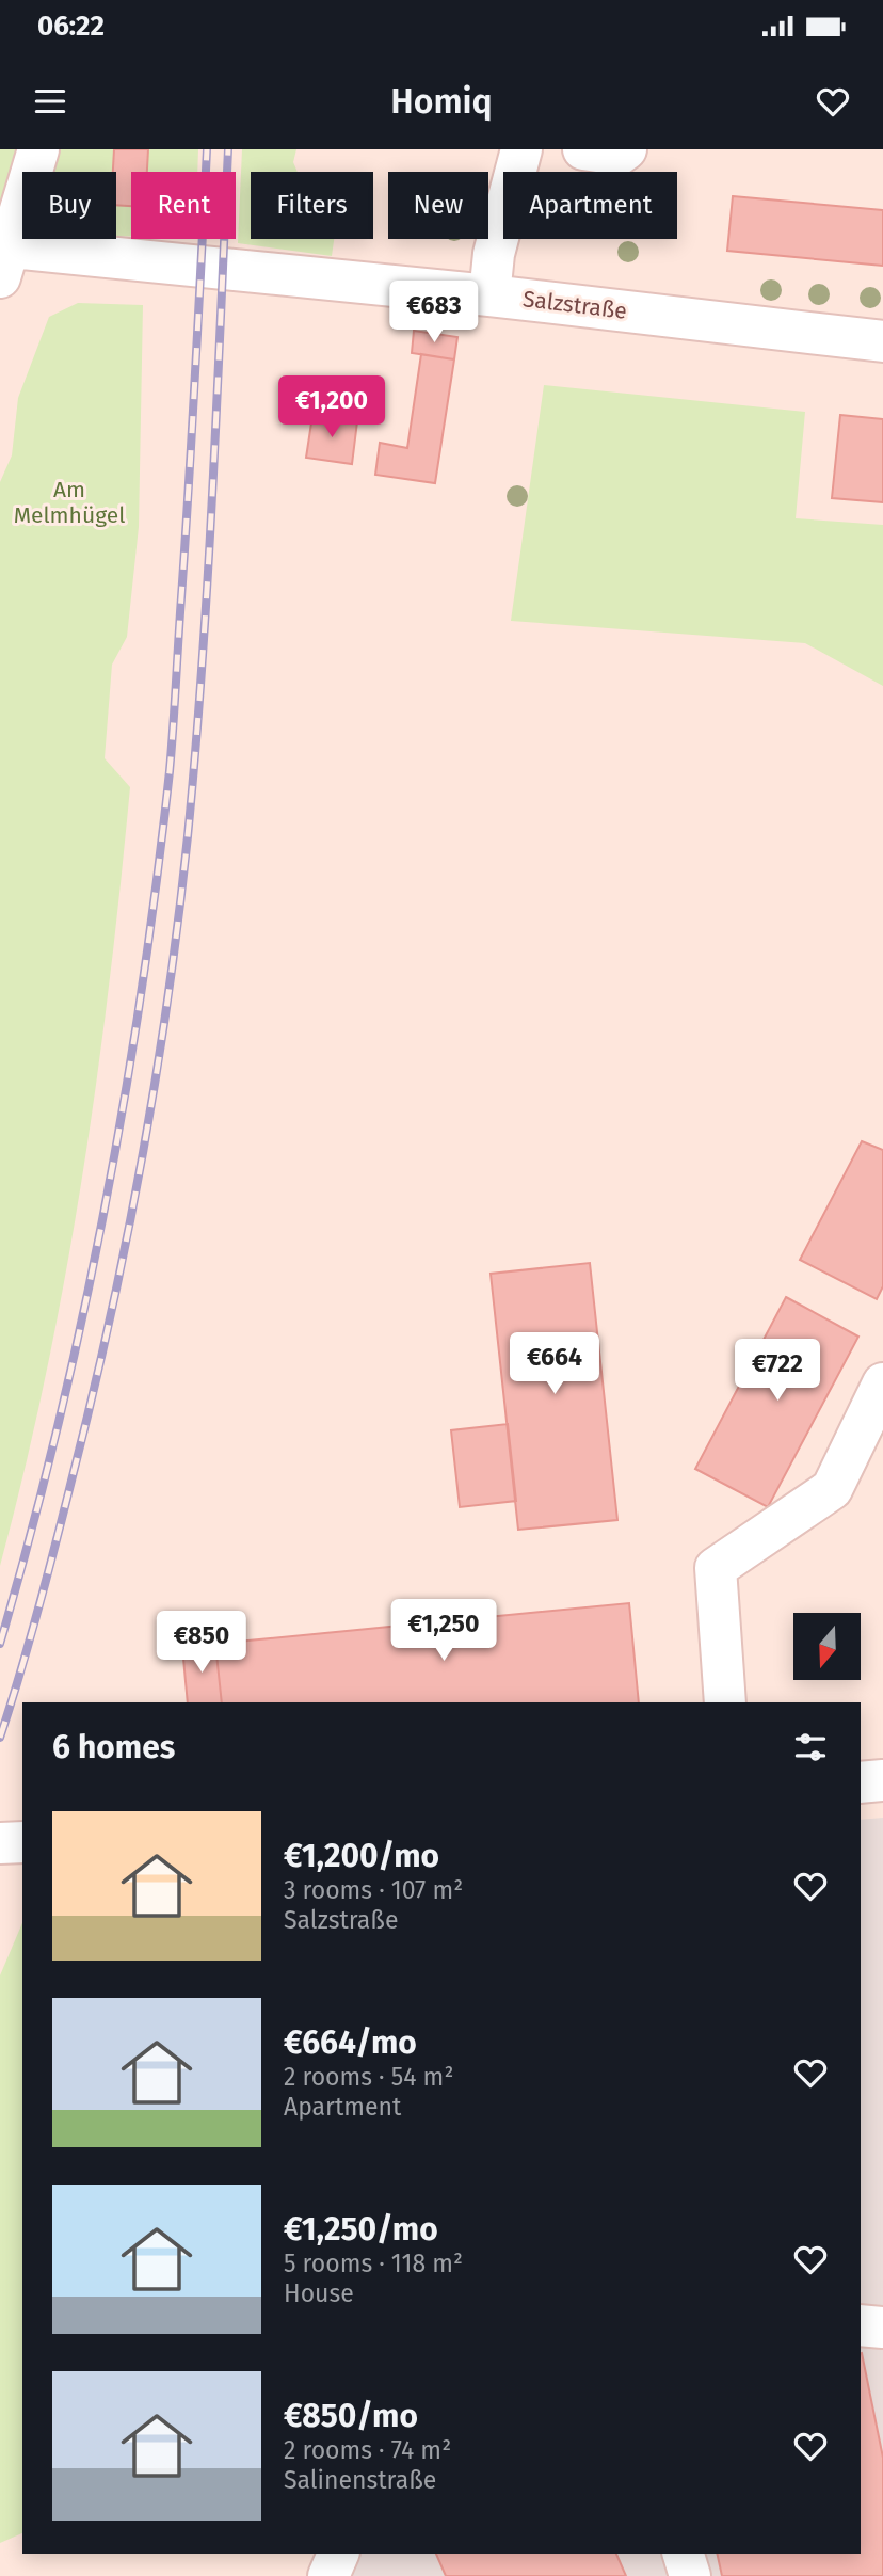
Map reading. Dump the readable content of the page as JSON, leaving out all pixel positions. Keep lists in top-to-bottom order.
{
  "streets": {
    "street": ["Salzstraße"]
  },
  "parks": ["Am Melmhügel"],
  "north": "bottom",
  "page": {
    "status": "06:22",
    "header": "Homiq",
    "chip": [
      "Buy",
      "Rent",
      "Filters",
      "New",
      "Apartment"
    ],
    "price": [
      "€683",
      "€1,200",
      "€664",
      "€722",
      "€1,250",
      "€850"
    ],
    "heading": "6 homes",
    "list": [
      {
        "name": "€1,200/mo",
        "note": "3 rooms · 107 m² · Salzstraße"
      },
      {
        "name": "€664/mo",
        "note": "2 rooms · 54 m² · Apartment"
      },
      {
        "name": "€1,250/mo",
        "note": "5 rooms · 118 m² · House"
      },
      {
        "name": "€850/mo",
        "note": "2 rooms · 74 m² · Salinenstraße"
      }
    ]
  }
}
